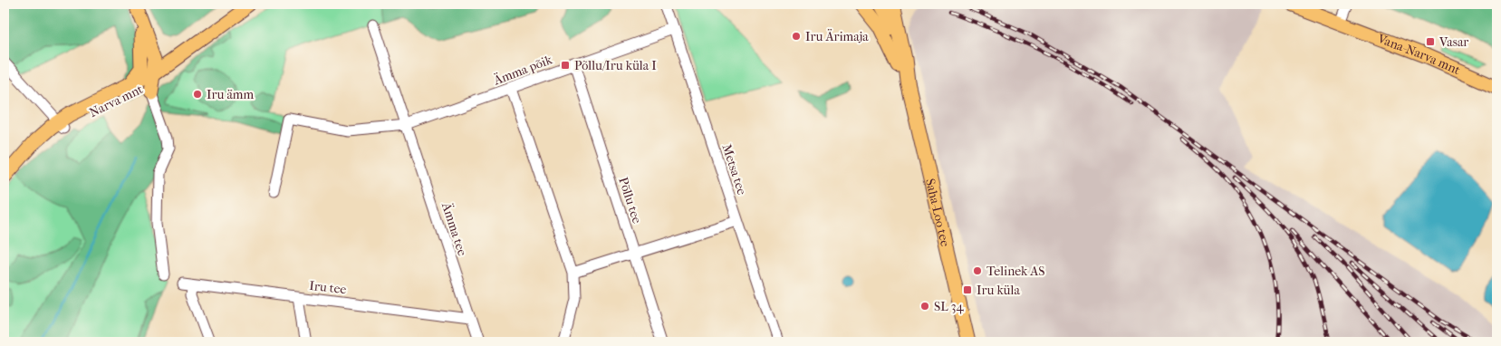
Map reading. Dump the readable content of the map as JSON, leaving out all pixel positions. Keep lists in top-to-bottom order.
{
  "streets": {
    "main road": ["Vana-Narva mnt", "Narva mnt", "Saha-Loo tee"],
    "street": [
      "Ämma põik",
      "Metsa tee",
      "Põllu tee",
      "Ämma tee",
      "Iru tee"
    ]
  },
  "crossings": [
    ["Ämma põik", "Metsa tee"],
    ["Ämma põik", "Põllu tee"],
    ["Ämma põik", "Ämma tee"],
    ["Ämma tee", "Iru tee"]
  ],
  "places": {
    "other": [
      "Iru Ärimaja",
      "Iru ämm",
      "Telinek AS",
      "SL 34"
    ],
    "transit": ["Vasar", "Põllu/Iru küla I", "Iru küla"]
  }
}
